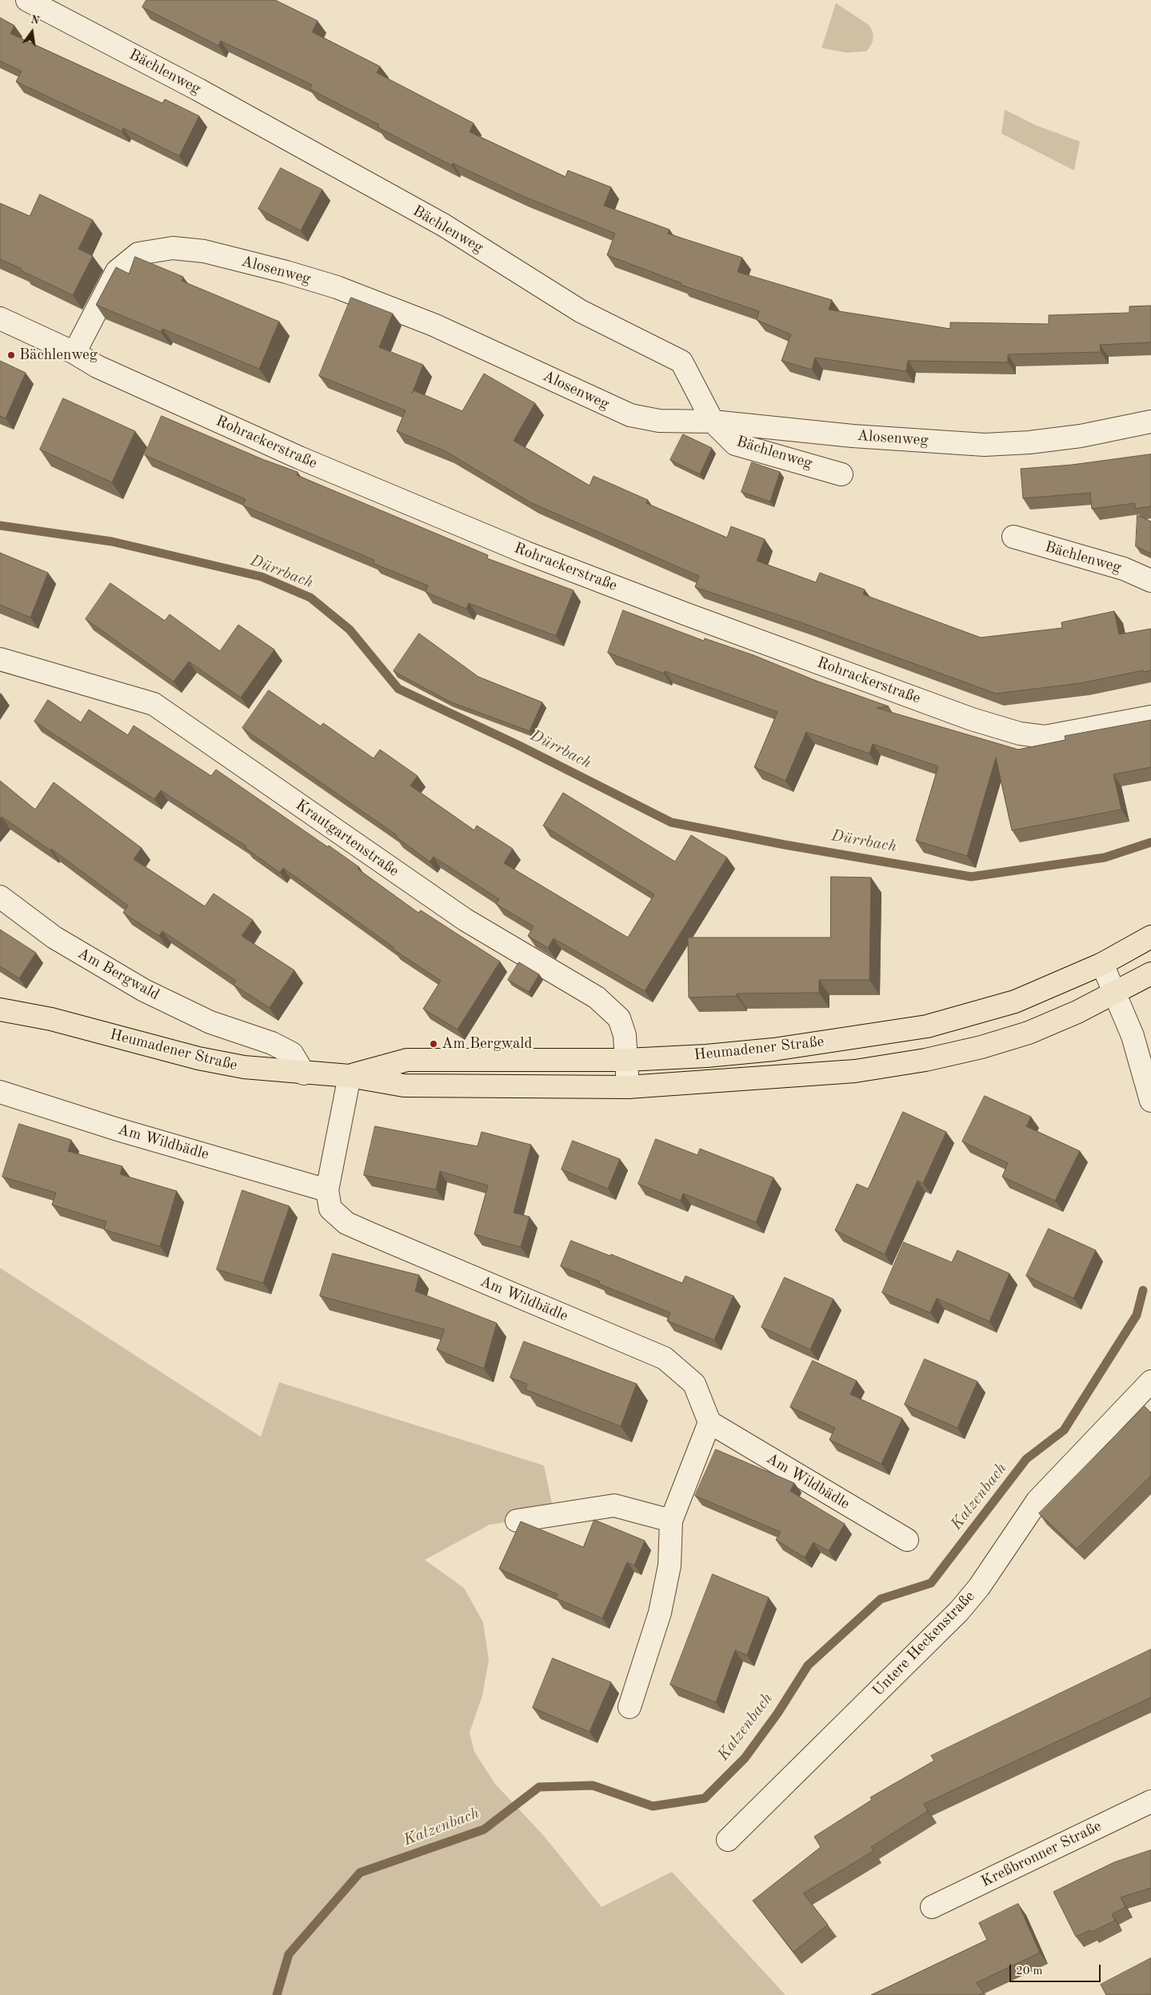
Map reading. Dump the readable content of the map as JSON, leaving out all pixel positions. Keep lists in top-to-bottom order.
{
  "streets": {
    "main road": ["Heumadener Straße"],
    "street": [
      "Bächlenweg",
      "Alosenweg",
      "Rohrackerstraße",
      "Krautgartenstraße",
      "Am Bergwald",
      "Am Wildbädle",
      "Untere Heckenstraße",
      "Kreßbronner Straße"
    ]
  },
  "crossings": [
    ["Bächlenweg", "Alosenweg"],
    ["Alosenweg", "Rohrackerstraße"],
    ["Krautgartenstraße", "Heumadener Straße"],
    ["Am Bergwald", "Heumadener Straße"],
    ["Heumadener Straße", "Am Wildbädle"]
  ],
  "water": ["Dürrbach", "Katzenbach"],
  "places": ["Bächlenweg", "Am Bergwald"],
  "scale_bar": "20 m",
  "north": "top"
}
